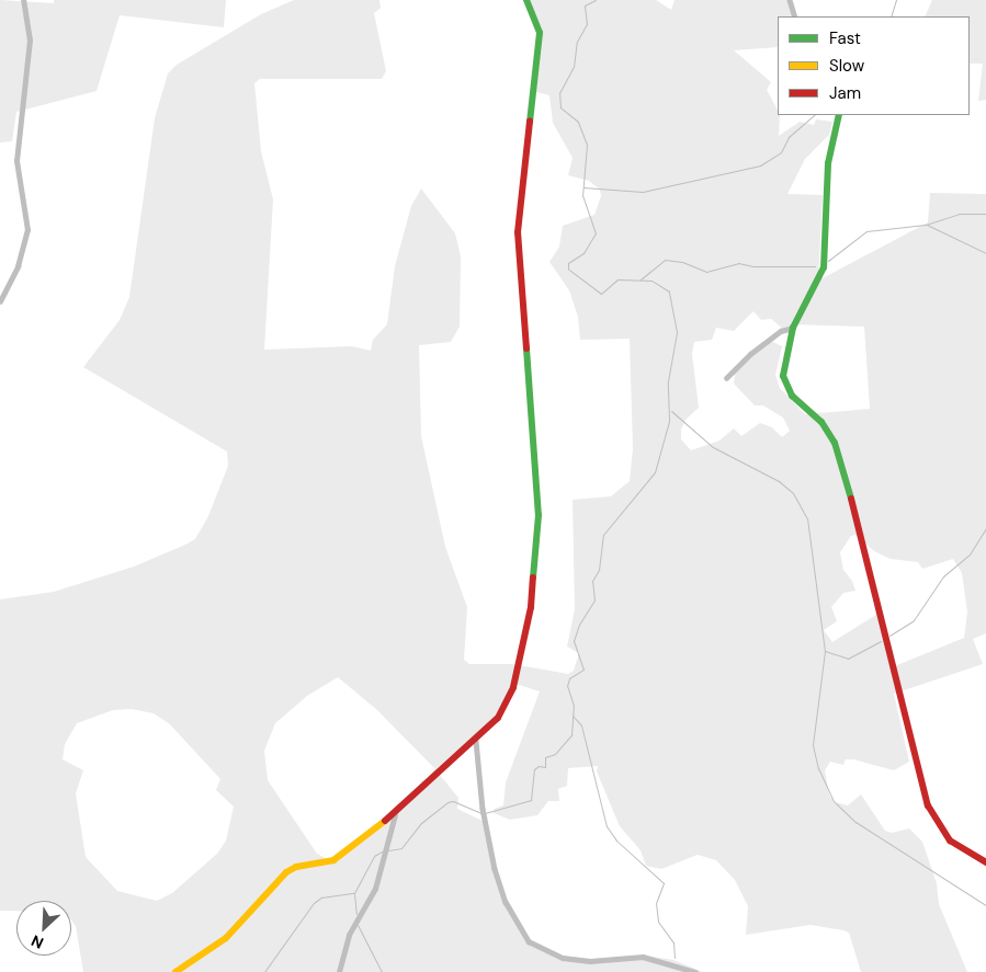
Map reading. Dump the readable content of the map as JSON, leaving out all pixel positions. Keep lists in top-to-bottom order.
{
  "legend": ["Fast", "Slow", "Jam"],
  "north": "bottom left"
}
